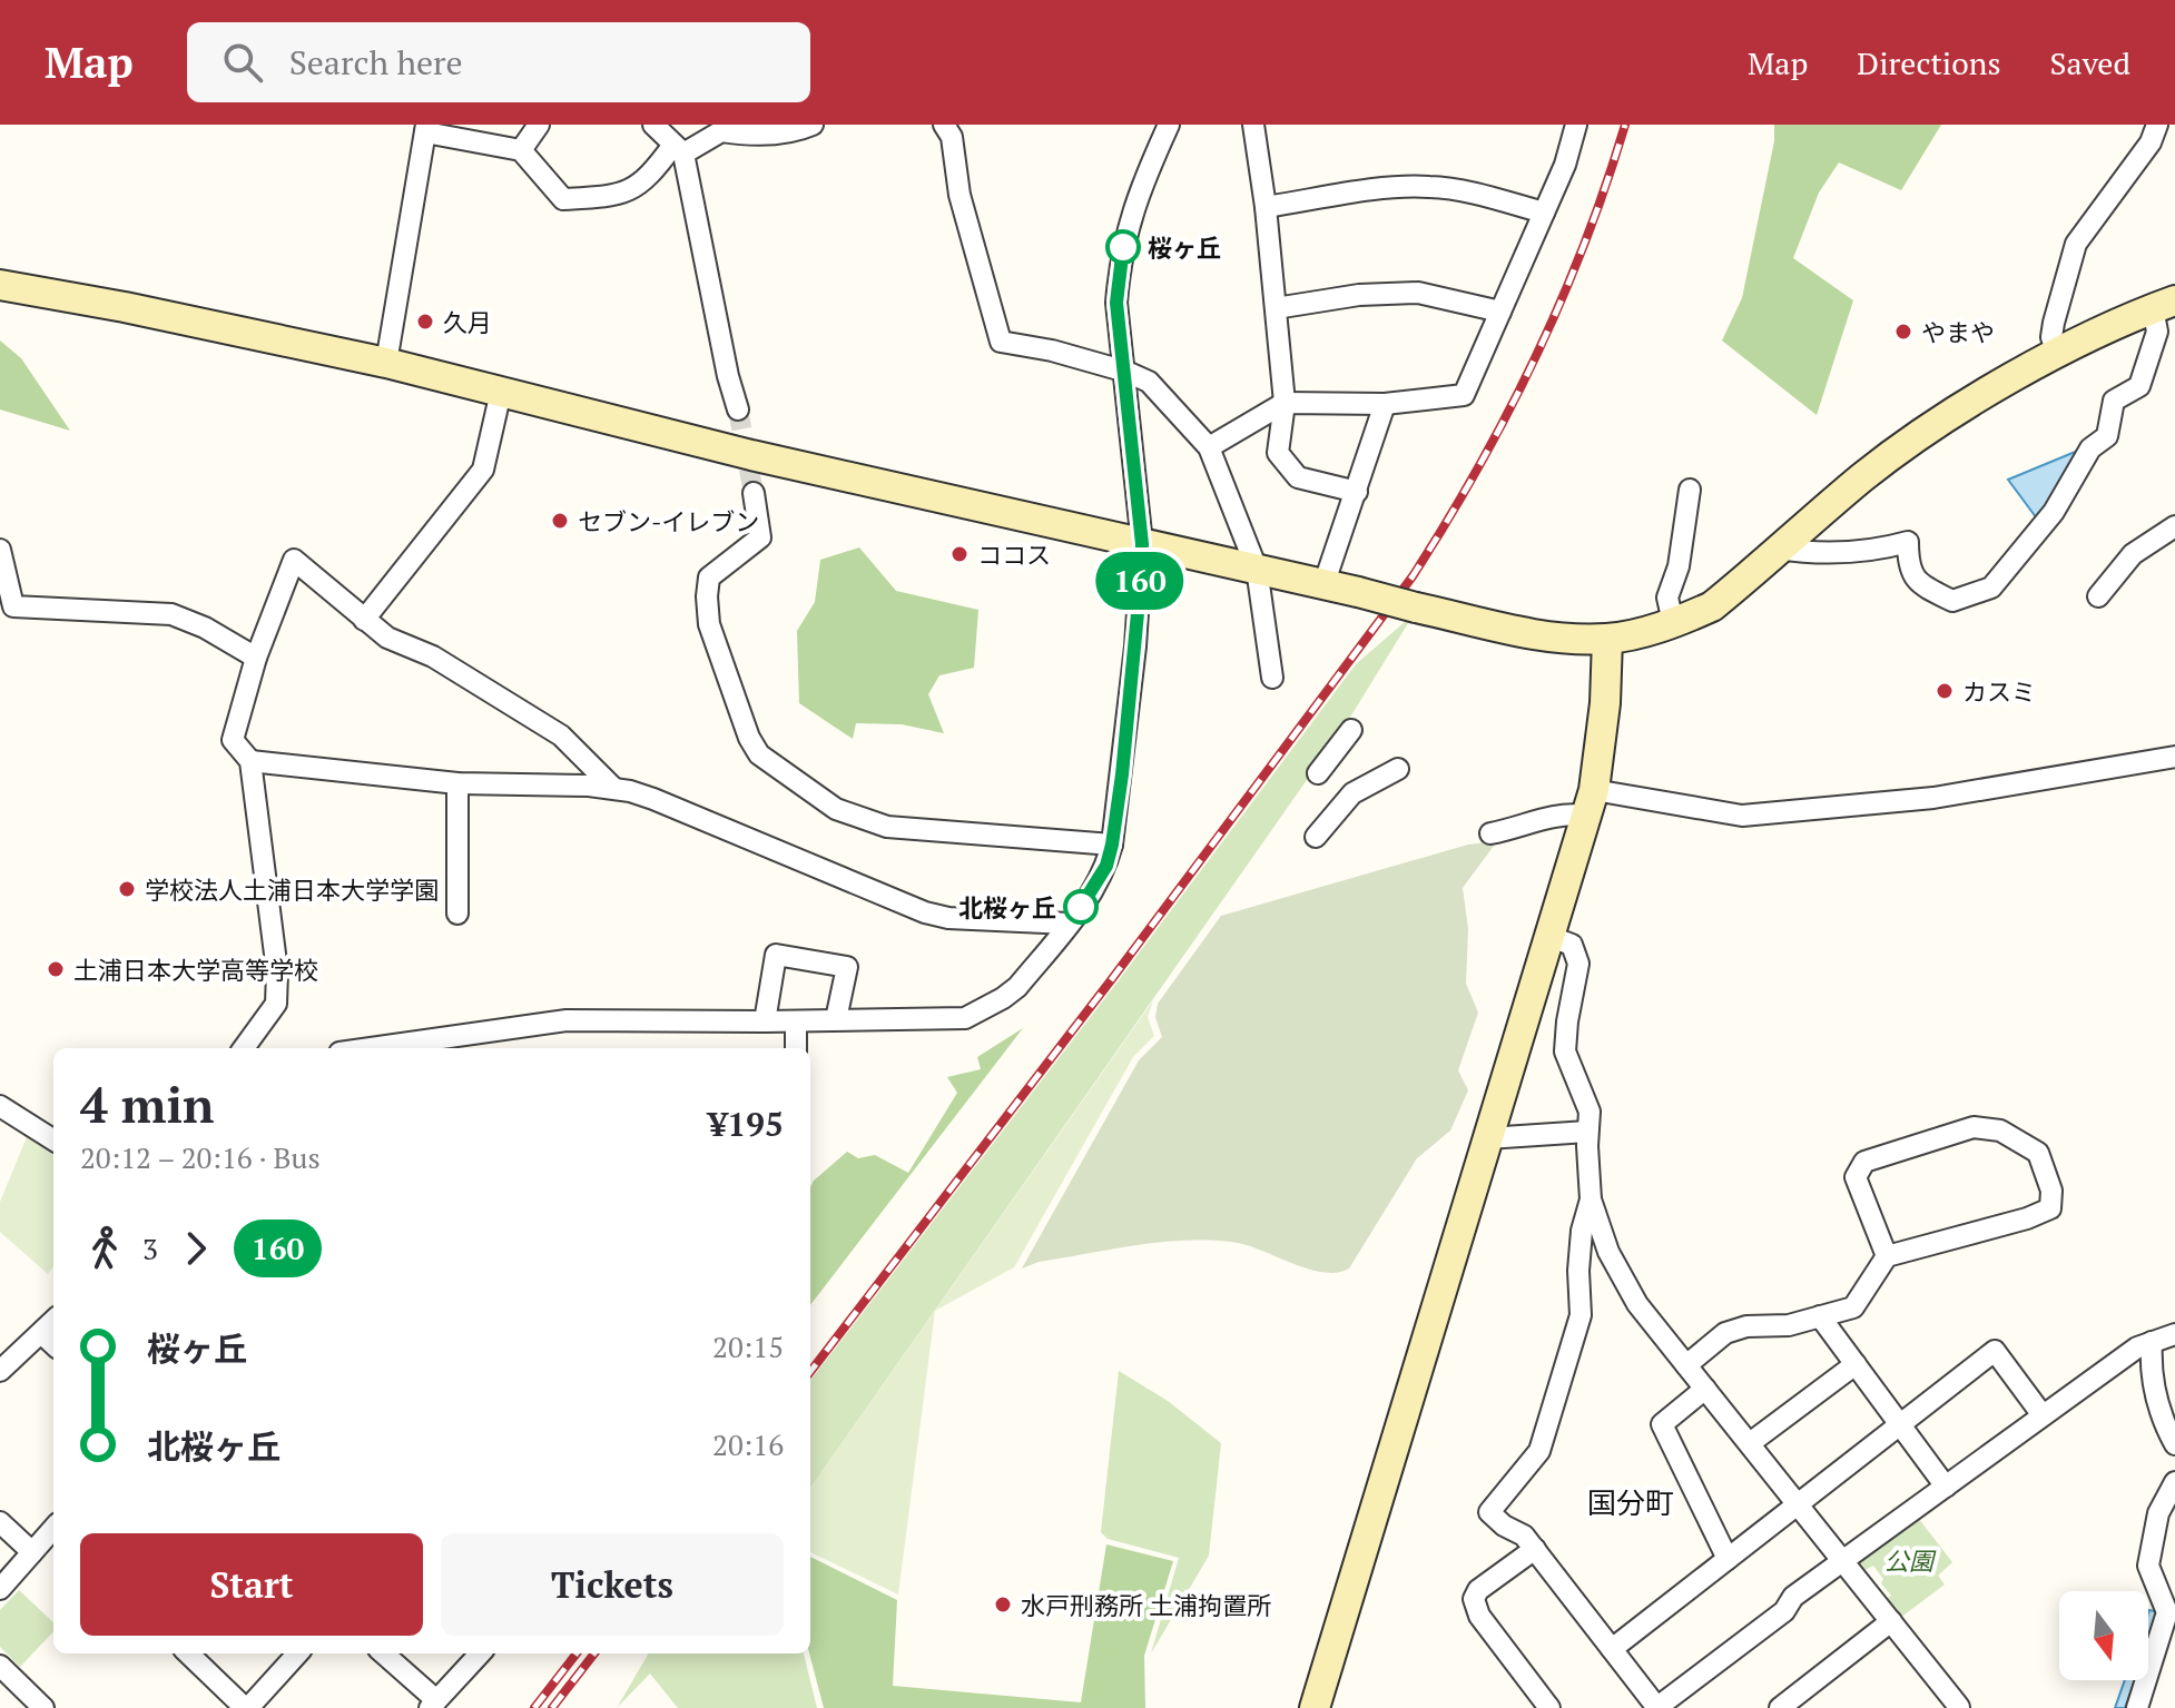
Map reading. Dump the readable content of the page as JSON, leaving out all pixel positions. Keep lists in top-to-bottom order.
{
  "districts": ["国分町"],
  "parks": ["公園"],
  "places": [
    "桜ヶ丘",
    "久月",
    "やまや",
    "セブン-イレブン",
    "ココス",
    "カスミ",
    "学校法人土浦日本大学学園",
    "北桜ヶ丘",
    "土浦日本大学高等学校",
    "水戸刑務所 土浦拘置所"
  ],
  "lines": ["bus line 160"],
  "north": "bottom",
  "page": {
    "header": "Map",
    "search": "Search here",
    "nav": ["Map", "Directions", "Saved"],
    "on_map": "160",
    "heading": ["4 min", "20:12 – 20:16 · Bus", "¥195"],
    "legs": ["3", "160"],
    "list": [
      {
        "name": "桜ヶ丘",
        "value": "20:15"
      },
      {
        "name": "北桜ヶ丘",
        "value": "20:16"
      }
    ],
    "buttons": ["Start", "Tickets"]
  }
}
